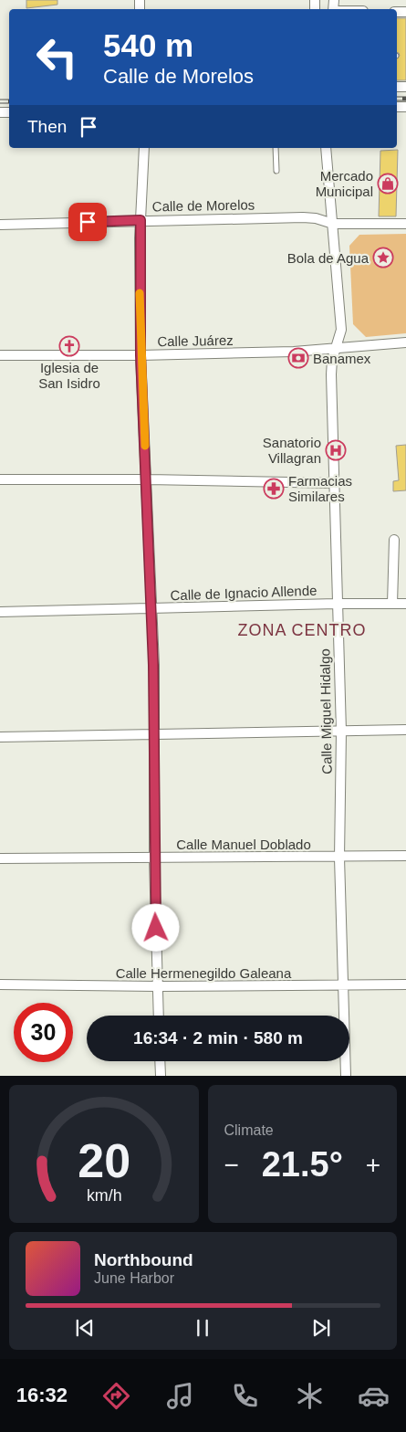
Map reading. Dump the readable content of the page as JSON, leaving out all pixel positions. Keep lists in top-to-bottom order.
{
  "streets": {
    "street": [
      "Calle de Morelos",
      "Calle Juárez",
      "Calle de Ignacio Allende",
      "Calle Miguel Hidalgo",
      "Calle Manuel Doblado",
      "Calle Hermenegildo Galeana"
    ]
  },
  "crossings": [
    ["Calle de Morelos", "Calle Miguel Hidalgo"],
    ["Calle Juárez", "Calle Miguel Hidalgo"],
    ["Calle de Ignacio Allende", "Calle Miguel Hidalgo"],
    ["Calle Miguel Hidalgo", "Calle Manuel Doblado"],
    ["Calle Miguel Hidalgo", "Calle Hermenegildo Galeana"]
  ],
  "districts": ["ZONA CENTRO"],
  "places": {
    "shop": ["Mercado Municipal"],
    "place": ["Bola de Agua"],
    "church": ["Iglesia de San Isidro"],
    "bank": ["Banamex"],
    "hospital": ["Sanatorio Villagran"],
    "pharmacy": ["Farmacias Similares"]
  },
  "page": {
    "turn": ["540 m", "Calle de Morelos"],
    "then": "Then",
    "limit": "30",
    "trip": "16:34 · 2 min · 580 m",
    "tile": "Climate",
    "heat": ["−", "21.5°", "+"],
    "song": ["Northbound", "June Harbor"],
    "tabs": "16:32",
    "gauge": ["20", "km/h"]
  }
}
